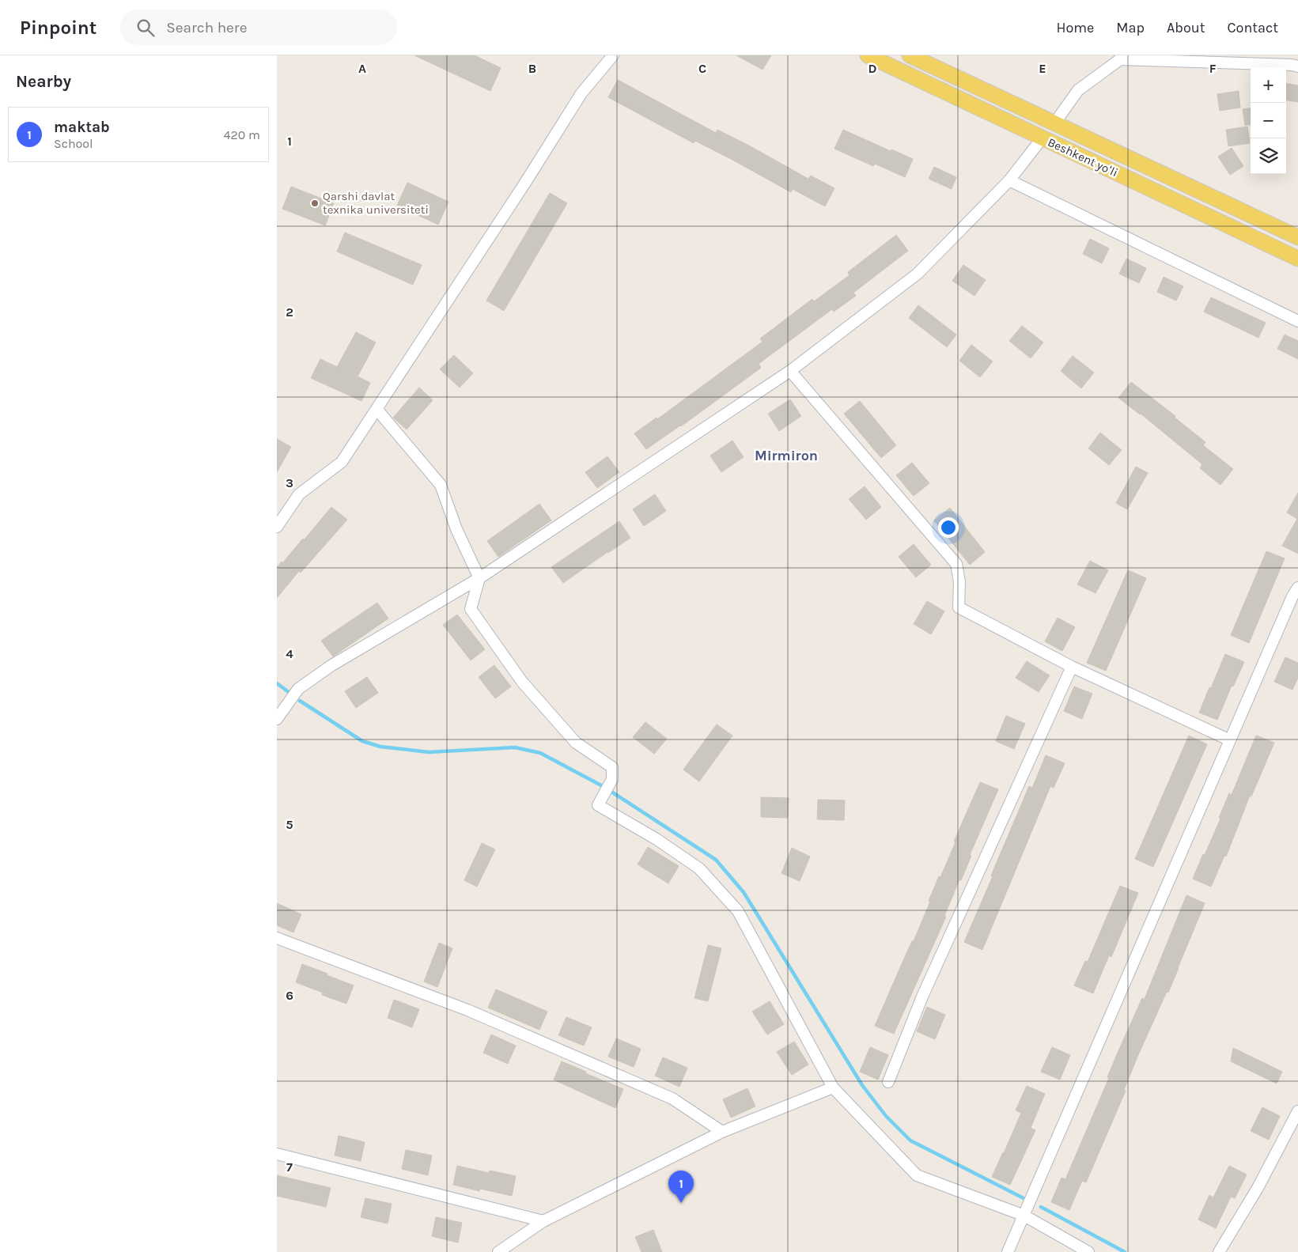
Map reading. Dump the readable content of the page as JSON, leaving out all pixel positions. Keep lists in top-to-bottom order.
{
  "streets": {
    "main road": ["Beshkent yoʻli"]
  },
  "districts": ["Mirmiron"],
  "places": ["Qarshi davlat texnika universiteti"],
  "page": {
    "header": "Pinpoint",
    "search": "Search here",
    "nav": [
      "Home",
      "Map",
      "About",
      "Contact"
    ],
    "heading": "Nearby",
    "map_buttons": ["+", "−"],
    "list": [
      {
        "mark": "1",
        "name": "maktab",
        "note": "School",
        "value": "420 m"
      }
    ],
    "pins": "1"
  },
  "grid": {
    "columns": [
      "A",
      "B",
      "C",
      "D",
      "E",
      "F"
    ],
    "rows": [
      "1",
      "2",
      "3",
      "4",
      "5",
      "6",
      "7"
    ]
  }
}
